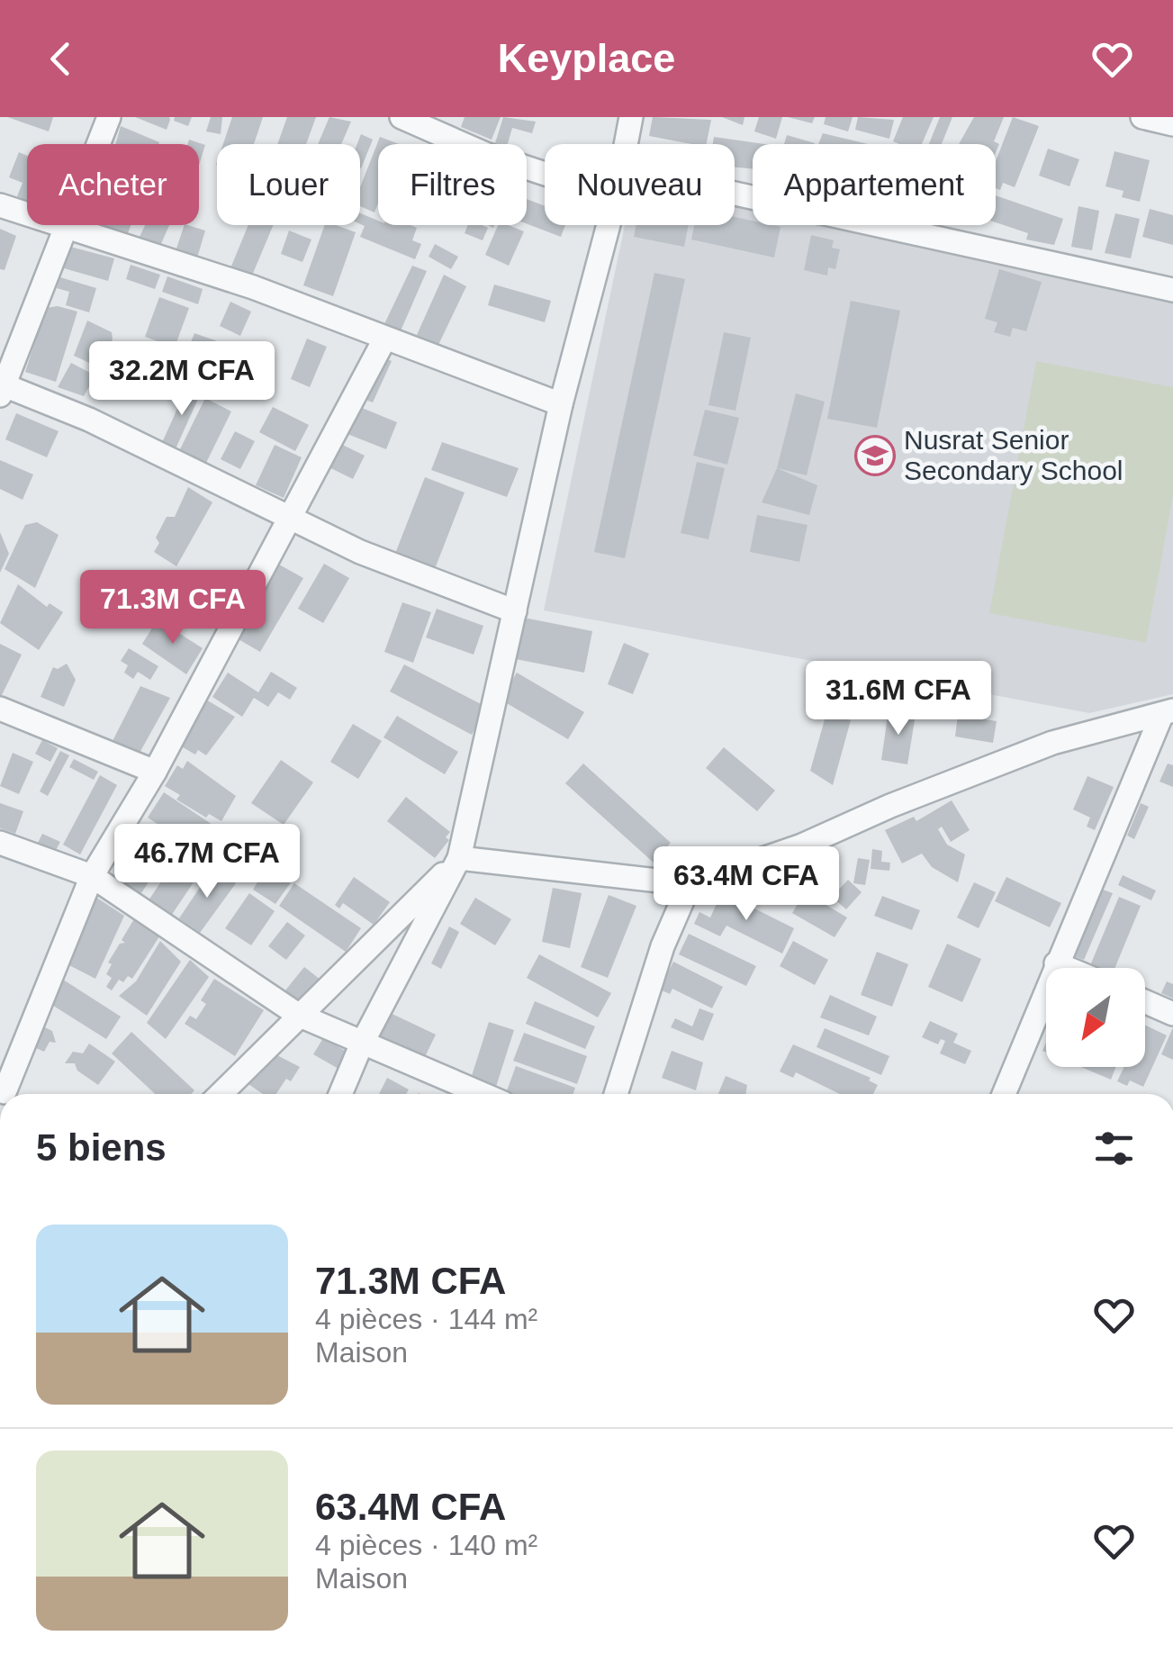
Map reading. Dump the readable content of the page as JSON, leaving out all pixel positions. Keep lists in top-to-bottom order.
{
  "places": {
    "school or university": ["Nusrat Senior Secondary School"]
  },
  "north": "bottom left",
  "page": {
    "header": "Keyplace",
    "chip": [
      "Acheter",
      "Louer",
      "Filtres",
      "Nouveau",
      "Appartement"
    ],
    "price": [
      "32.2M CFA",
      "71.3M CFA",
      "31.6M CFA",
      "46.7M CFA",
      "63.4M CFA"
    ],
    "heading": "5 biens",
    "list": [
      {
        "name": "71.3M CFA",
        "note": "4 pièces · 144 m² · Maison"
      },
      {
        "name": "63.4M CFA",
        "note": "4 pièces · 140 m² · Maison"
      }
    ]
  }
}
